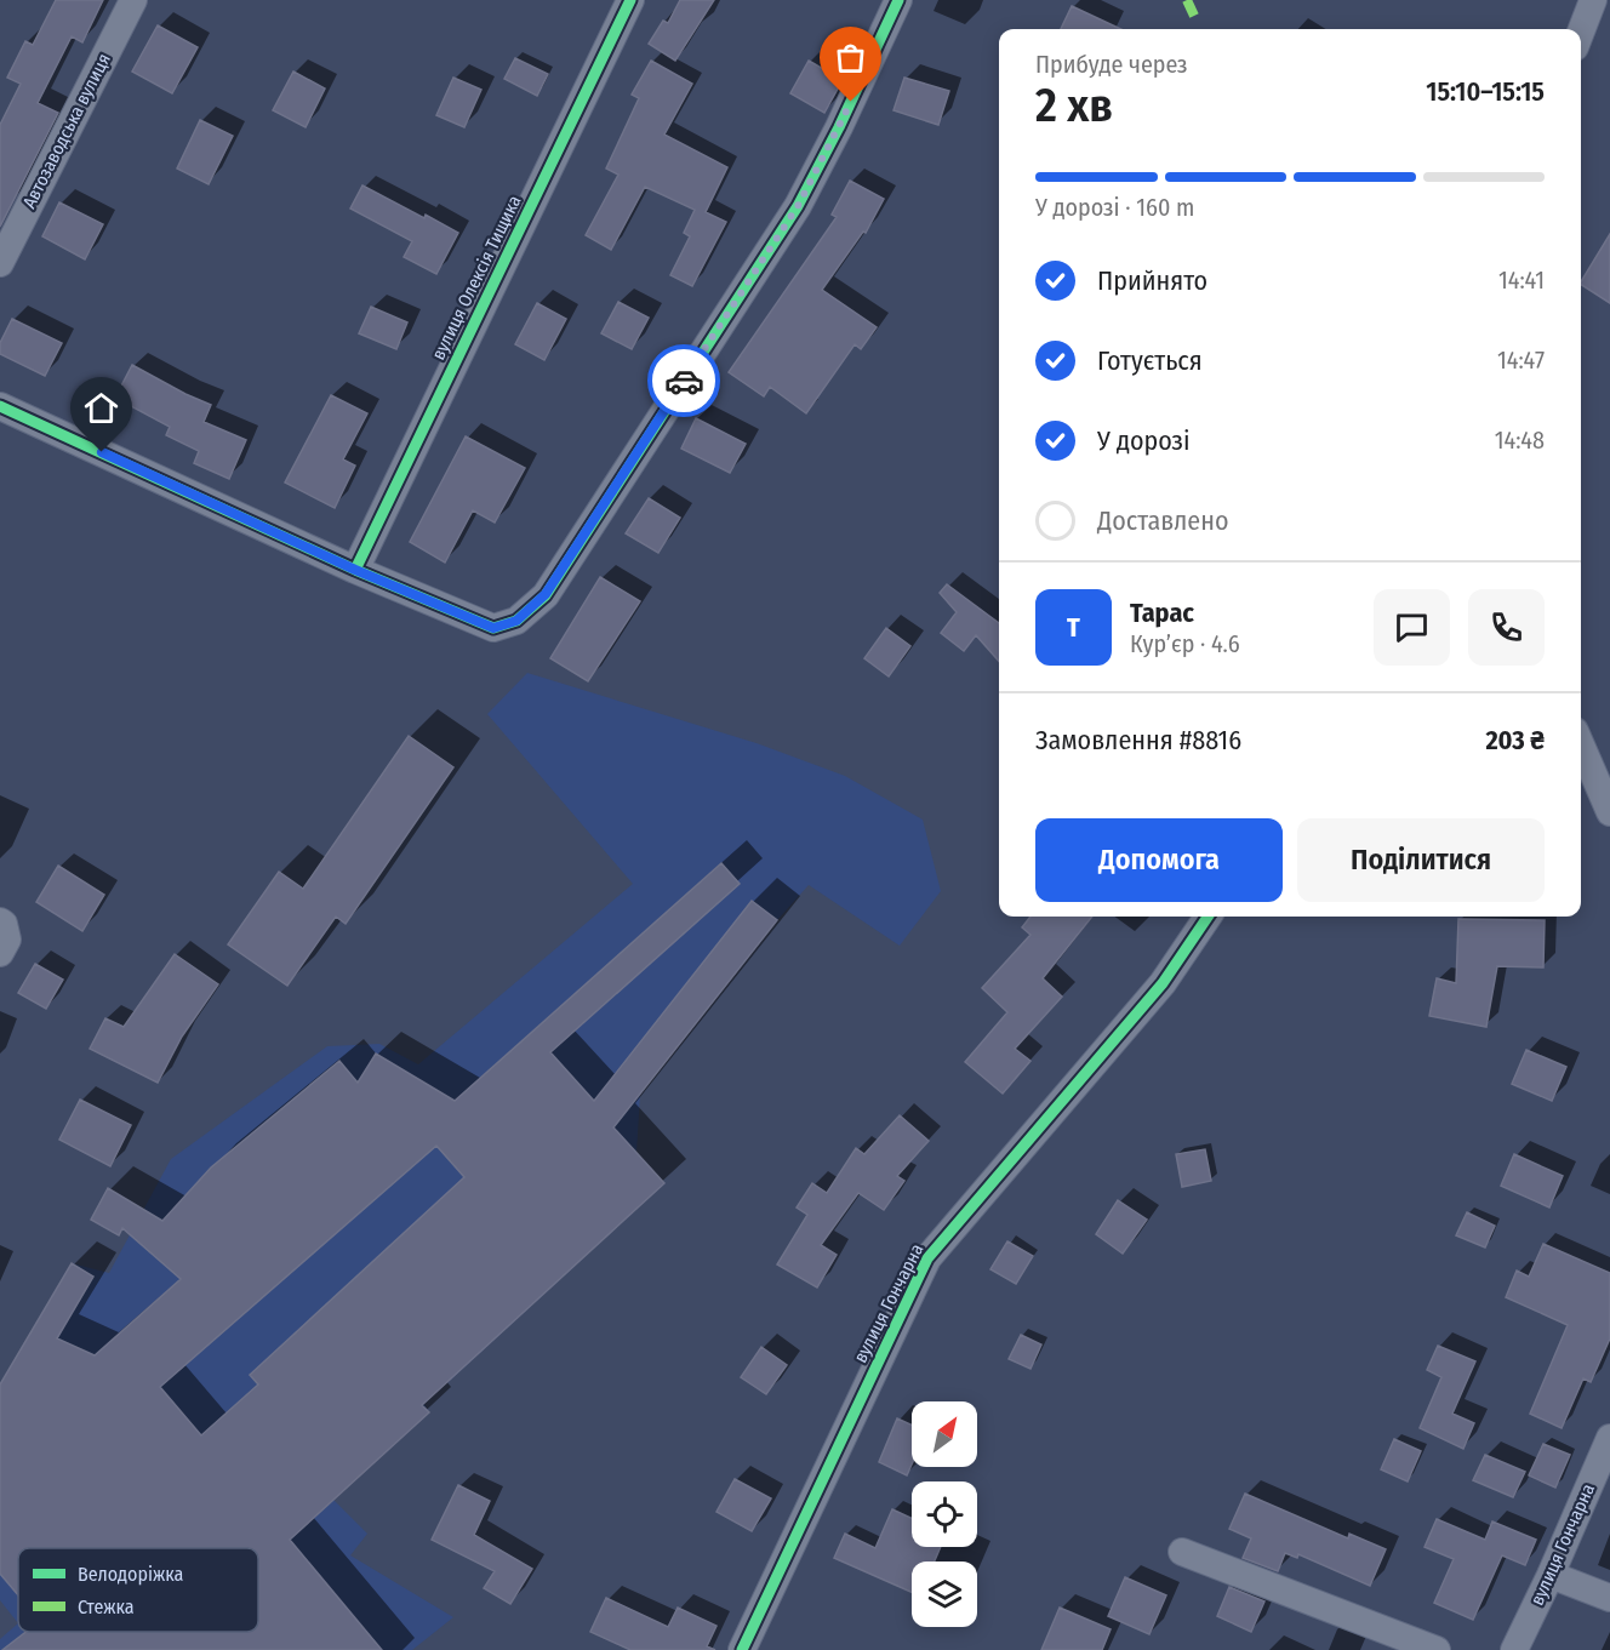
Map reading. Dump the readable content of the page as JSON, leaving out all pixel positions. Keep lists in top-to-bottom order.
{
  "streets": {
    "street": ["Автозаводська вулиця", "вулиця Олексія Тищика", "вулиця Гончарна"]
  },
  "legend": ["Велодоріжка", "Стежка"],
  "north": "top right",
  "page": {
    "heading": ["2 хв", "Прибуде через", "15:10–15:15"],
    "panel": [
      "Тарас",
      "Кур’єр · 4.6",
      "Замовлення #8816",
      "203 ₴"
    ],
    "bar": "У дорозі · 160 m",
    "list": [
      ["Прийнято", "14:41"],
      ["Готується", "14:47"],
      ["У дорозі", "14:48"],
      "Доставлено"
    ],
    "round": "Т",
    "buttons": ["Допомога", "Поділитися"]
  }
}
